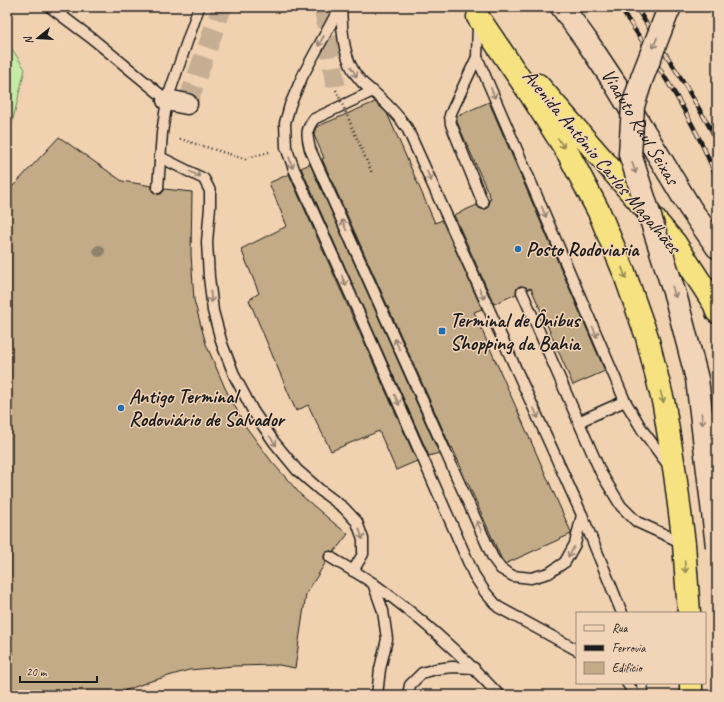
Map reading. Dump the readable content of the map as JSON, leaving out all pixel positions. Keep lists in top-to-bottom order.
{
  "streets": {
    "highway": ["Avenida Antônio Carlos Magalhães"],
    "main road": ["Viaduto Raul Seixas"]
  },
  "places": {
    "other": ["Posto Rodoviaria", "Antigo Terminal Rodoviário de Salvador"],
    "transit": ["Terminal de Ônibus Shopping da Bahia"]
  },
  "legend": ["Rua", "Ferrovia", "Edifício"],
  "scale_bar": "20 m",
  "north": "left"
}
